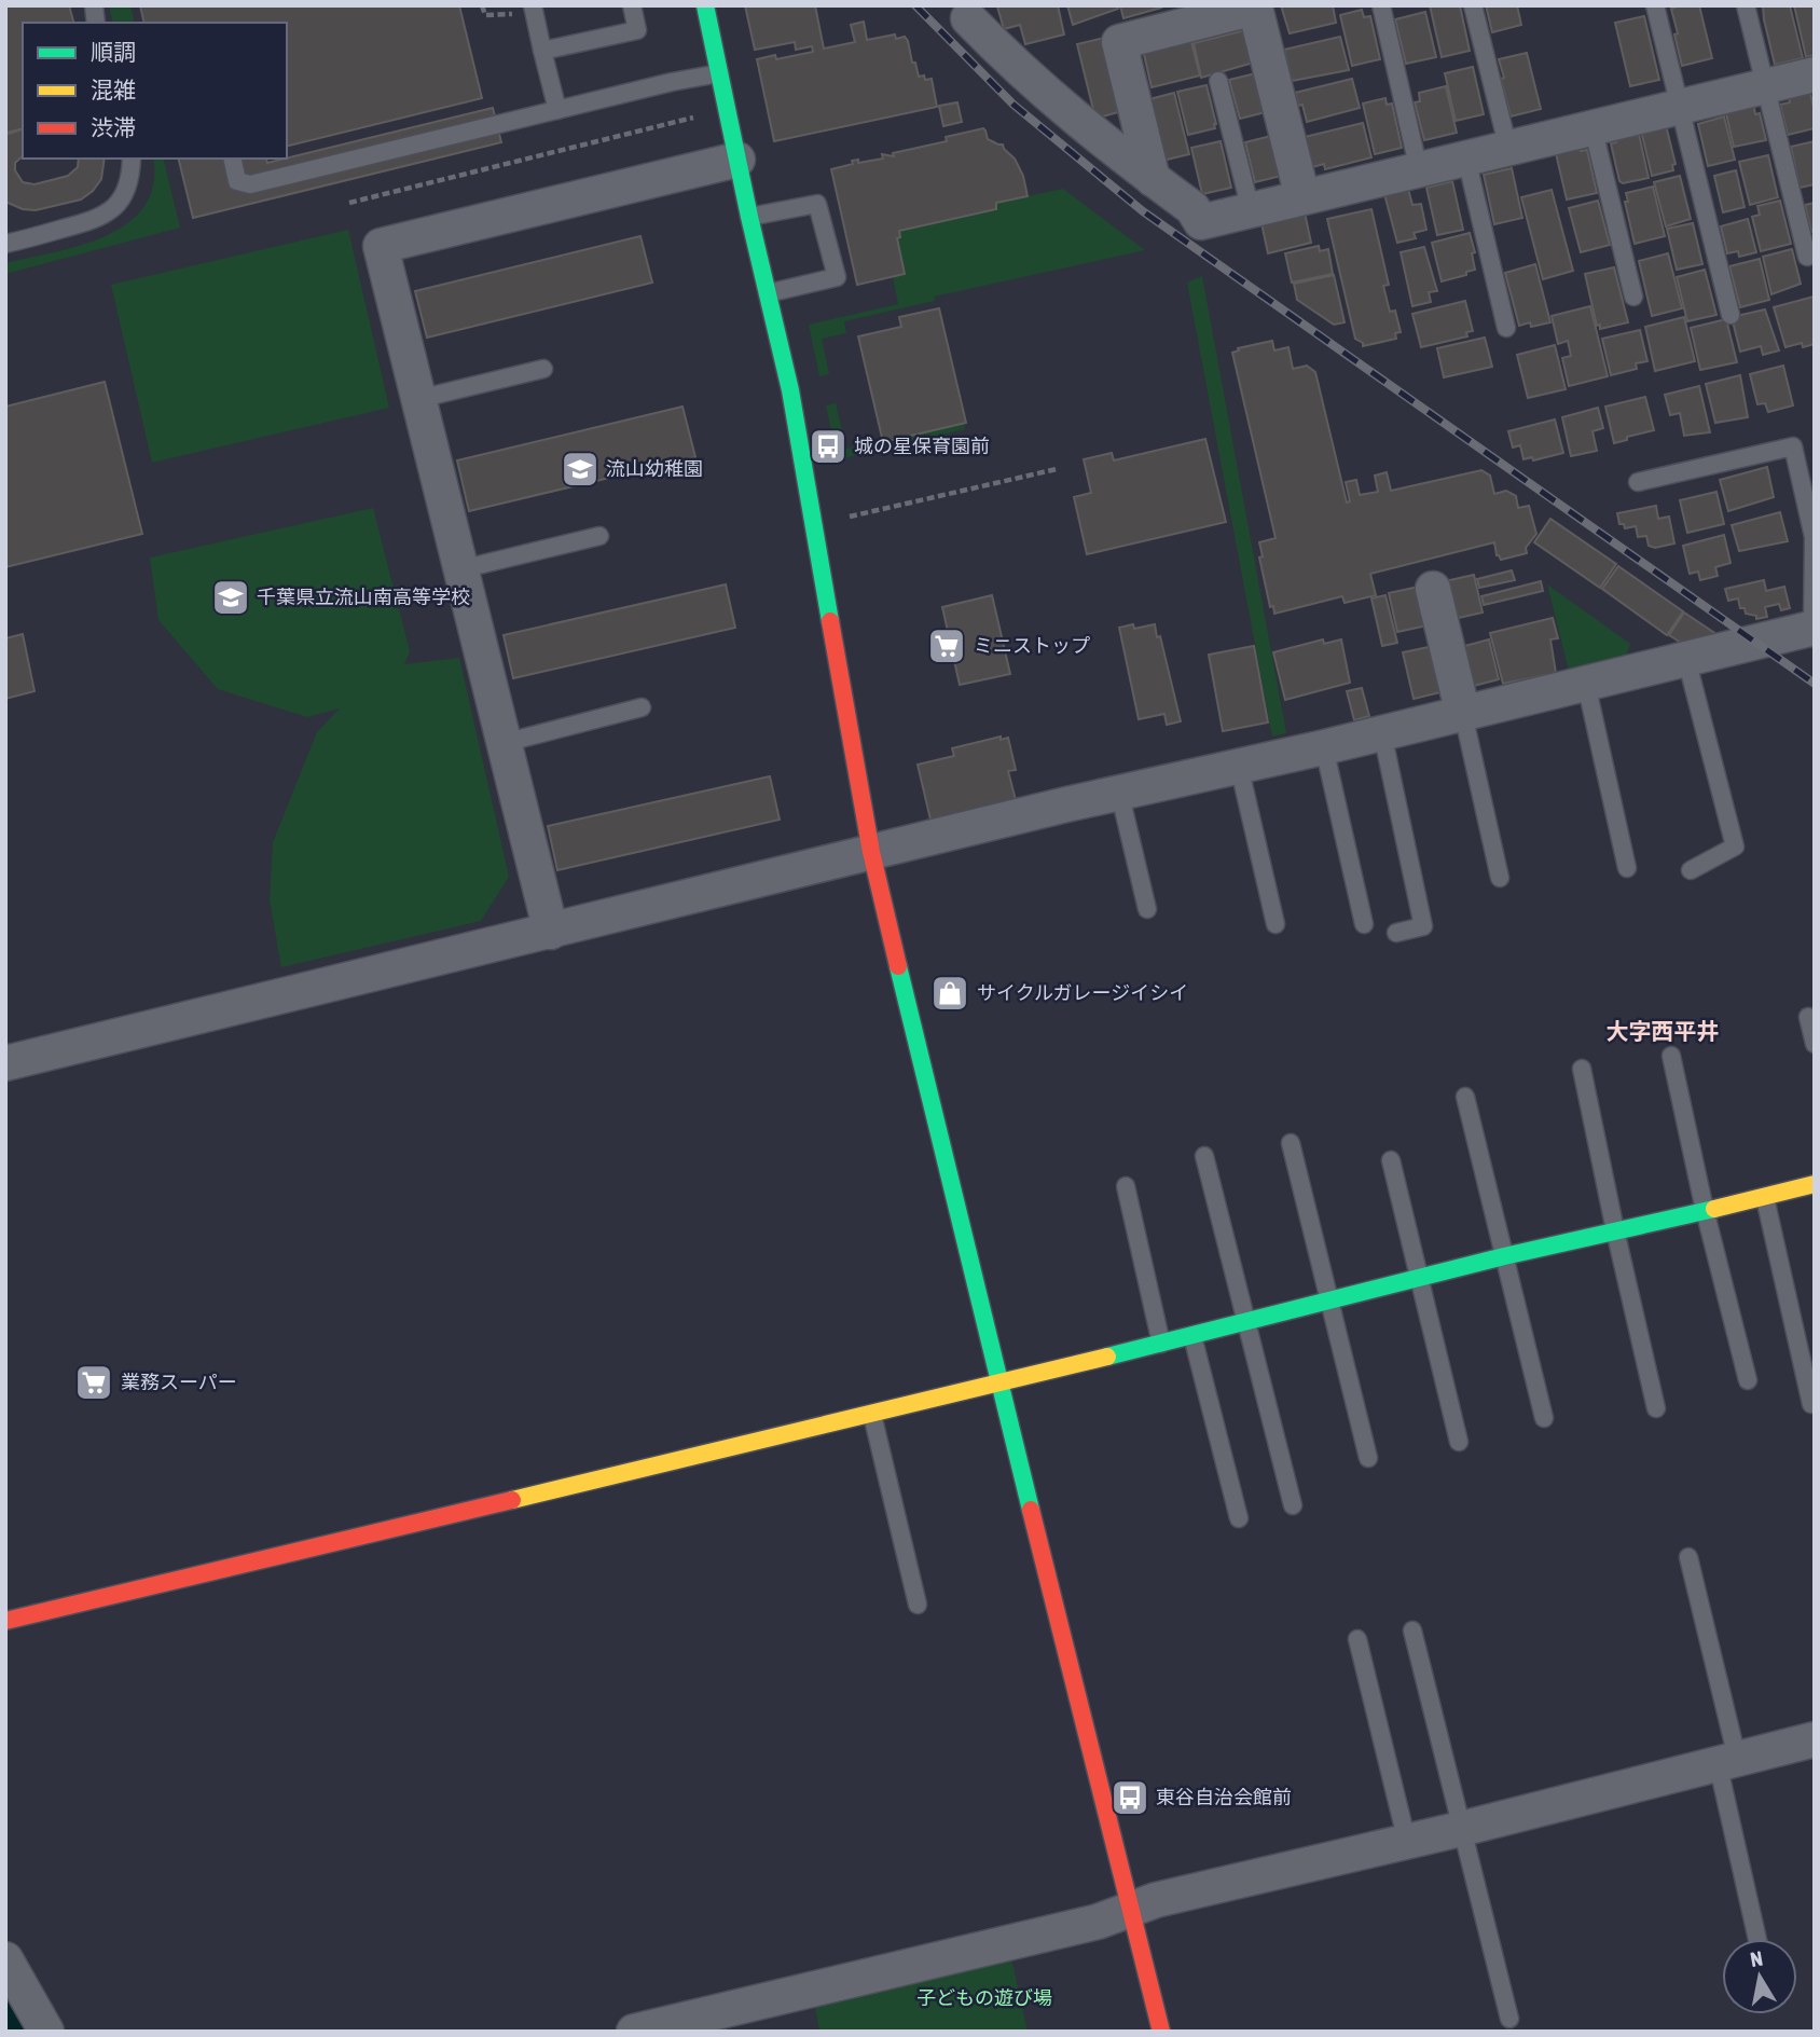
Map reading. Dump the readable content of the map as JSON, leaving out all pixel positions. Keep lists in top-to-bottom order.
{
  "districts": ["大字西平井"],
  "parks": ["子どもの遊び場"],
  "places": {
    "bus stop": ["城の星保育園前", "東谷自治会館前"],
    "school or university": ["流山幼稚園", "千葉県立流山南高等学校"],
    "supermarket": ["ミニストップ", "業務スーパー"],
    "shop": ["サイクルガレージイシイ"]
  },
  "legend": ["順調", "混雑", "渋滞"],
  "north": "top"
}
